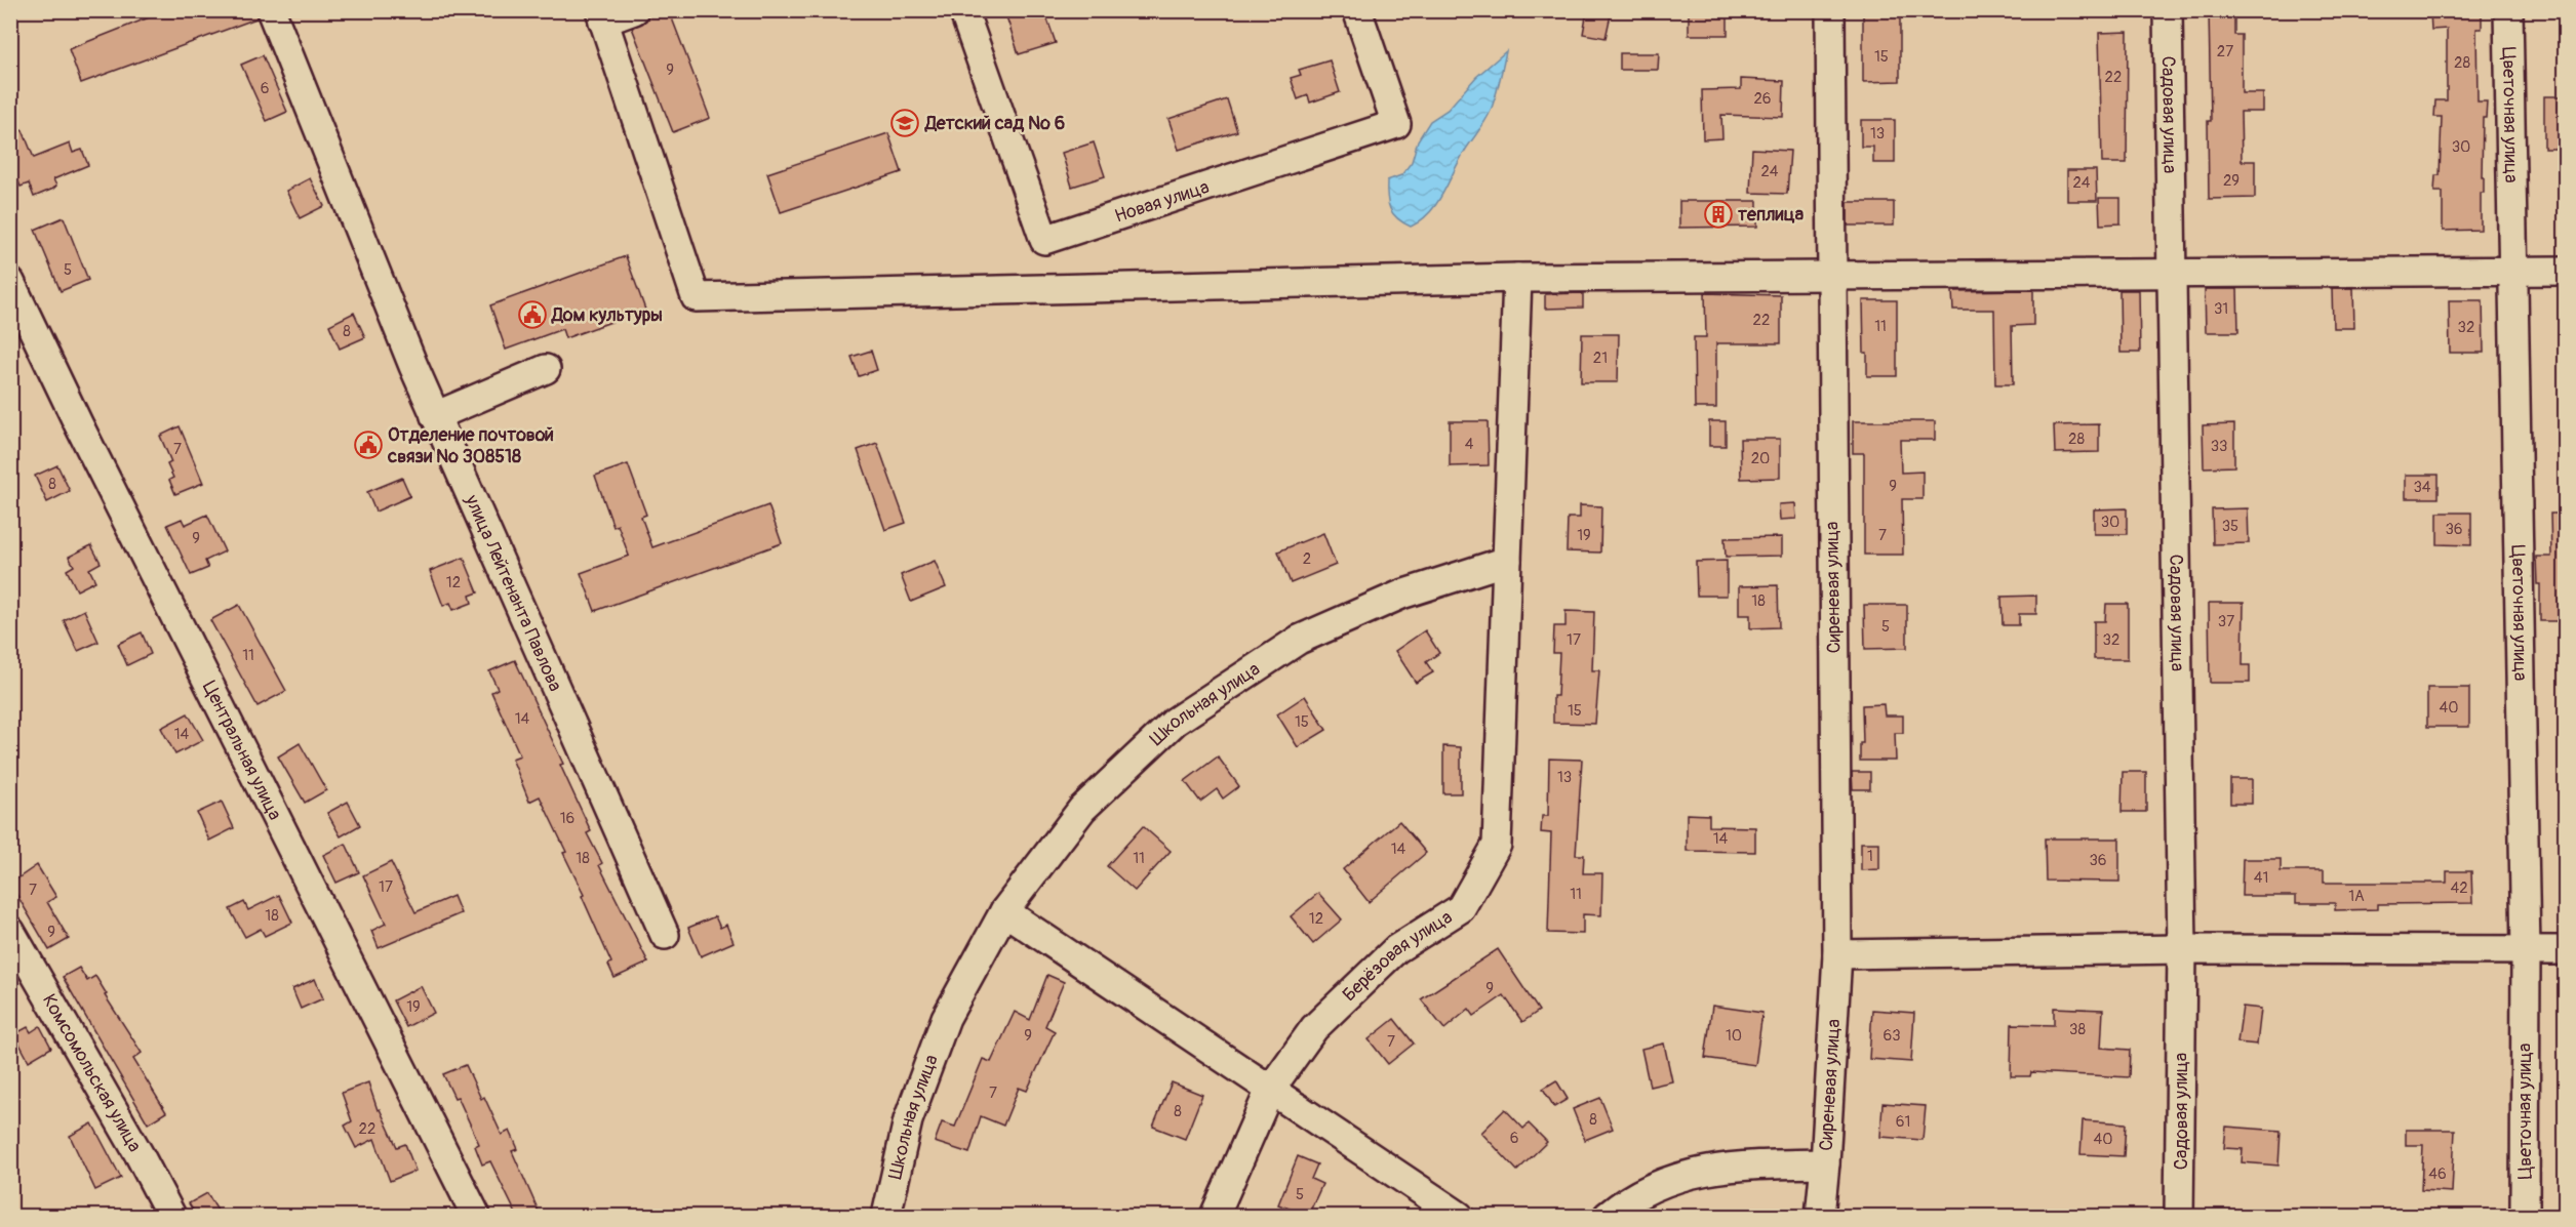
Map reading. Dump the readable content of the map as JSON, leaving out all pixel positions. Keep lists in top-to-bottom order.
{
  "streets": {
    "street": [
      "Садовая улица",
      "Цветочная улица",
      "Новая улица",
      "Сиреневая улица",
      "улица Лейтенанта Павлова",
      "Школьная улица",
      "Центральная улица",
      "Берёзовая улица",
      "Комсомольская улица"
    ]
  },
  "crossings": [
    ["Школьная улица", "Берёзовая улица"]
  ],
  "places": {
    "school or university": ["Детский сад № 6"],
    "building": ["теплица"],
    "public building": ["Дом культуры", "Отделение почтовой связи № 308518"]
  },
  "house_numbers": [
    "27",
    "15",
    "28",
    "9",
    "22",
    "6",
    "26",
    "13",
    "30",
    "24",
    "29",
    "24",
    "5",
    "31",
    "22",
    "11",
    "32",
    "8",
    "21",
    "28",
    "4",
    "33",
    "7",
    "20",
    "8",
    "9",
    "34",
    "30",
    "35",
    "36",
    "19",
    "7",
    "9",
    "2",
    "12",
    "18",
    "37",
    "5",
    "17",
    "32",
    "11",
    "40",
    "15",
    "14",
    "15",
    "14",
    "13",
    "16",
    "14",
    "14",
    "1",
    "18",
    "11",
    "36",
    "41",
    "17",
    "42",
    "7",
    "11",
    "1А",
    "18",
    "12",
    "9",
    "9",
    "19",
    "38",
    "9",
    "10",
    "63",
    "7",
    "7",
    "8",
    "8",
    "61",
    "22",
    "6",
    "40",
    "46",
    "5"
  ]
}
